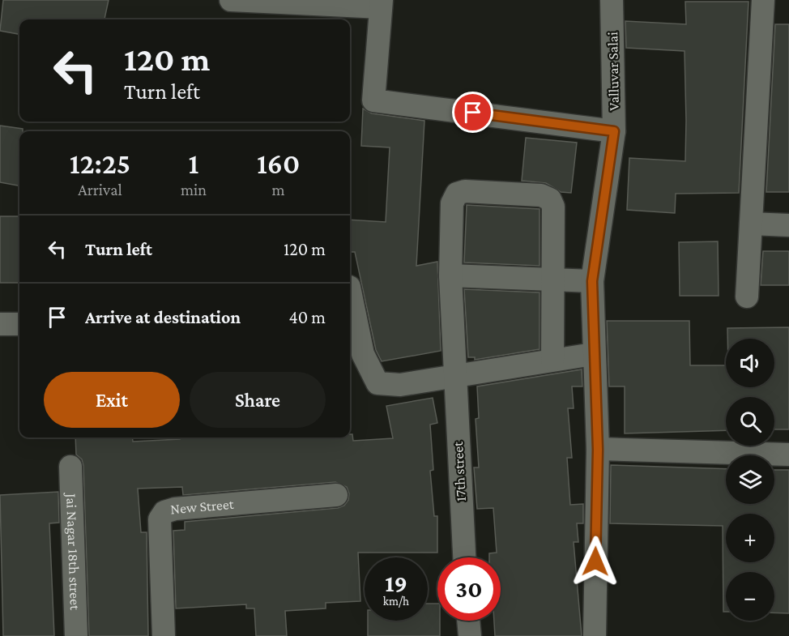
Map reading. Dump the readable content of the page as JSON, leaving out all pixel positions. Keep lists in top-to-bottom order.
{
  "streets": {
    "street": [
      "Valluvar Salai",
      "17th street",
      "New Street",
      "Jai Nagar 18th street"
    ]
  },
  "page": {
    "turn": ["120 m", "Turn left"],
    "eta": [
      "12:25",
      "Arrival",
      "1",
      "min",
      "160",
      "m"
    ],
    "list": [
      {
        "name": "Turn left",
        "value": "120 m"
      },
      {
        "name": "Arrive at destination",
        "value": "40 m"
      }
    ],
    "map_buttons": ["+", "−"],
    "buttons": ["Exit", "Share"],
    "speed": "19 km/h",
    "limit": "30"
  }
}
